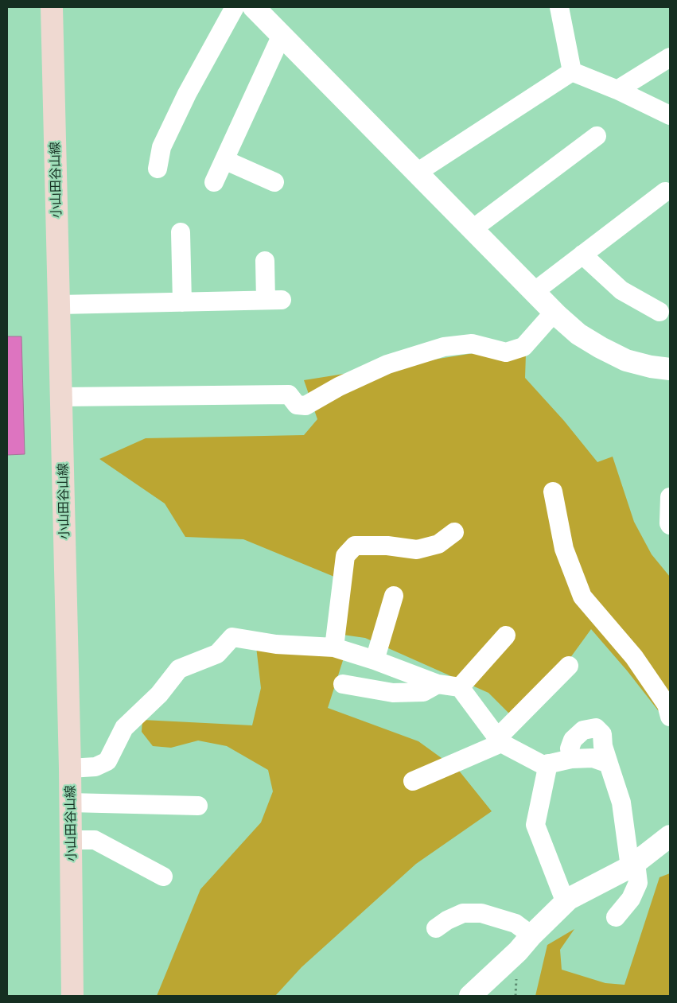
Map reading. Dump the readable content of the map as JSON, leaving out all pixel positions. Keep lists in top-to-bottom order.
{
  "streets": {
    "main road": ["小山田谷山線"]
  }
}
